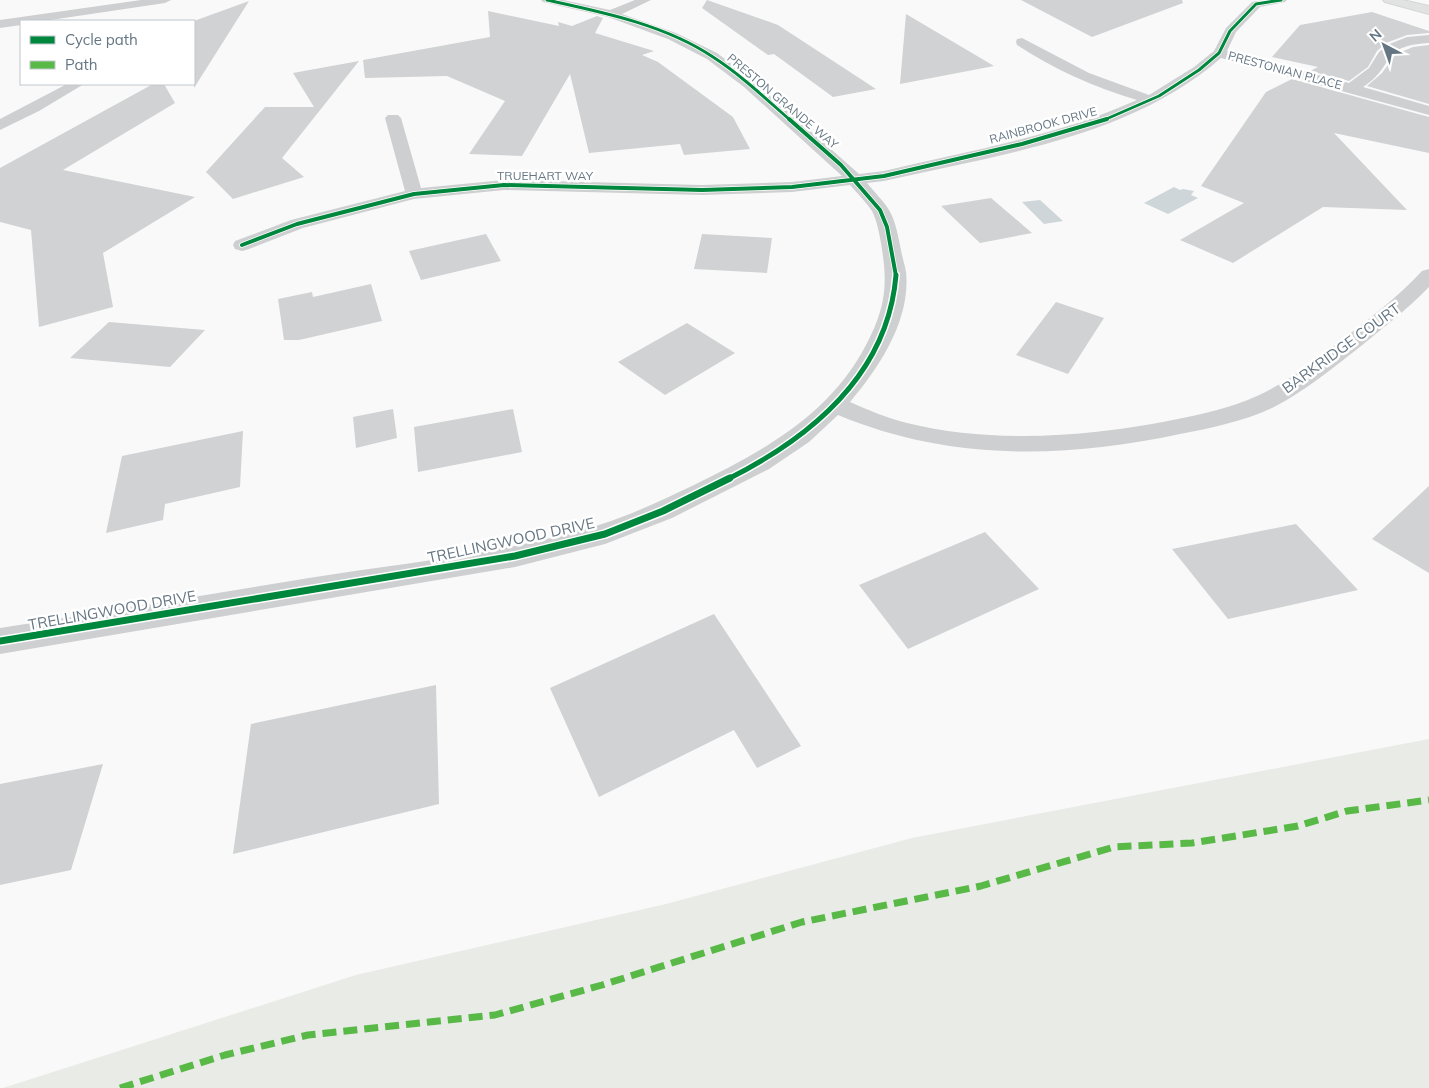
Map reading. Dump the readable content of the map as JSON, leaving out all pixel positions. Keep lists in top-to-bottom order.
{
  "streets": {
    "street": [
      "PRESTONIAN PLACE",
      "PRESTON GRANDE WAY",
      "RAINBROOK DRIVE",
      "TRUEHART WAY",
      "BARKRIDGE COURT",
      "TRELLINGWOOD DRIVE"
    ]
  },
  "crossings": [
    ["PRESTONIAN PLACE", "RAINBROOK DRIVE"],
    ["PRESTON GRANDE WAY", "RAINBROOK DRIVE"],
    ["PRESTON GRANDE WAY", "TRUEHART WAY"],
    ["PRESTON GRANDE WAY", "TRELLINGWOOD DRIVE"],
    ["RAINBROOK DRIVE", "TRUEHART WAY"],
    ["RAINBROOK DRIVE", "TRELLINGWOOD DRIVE"],
    ["TRUEHART WAY", "TRELLINGWOOD DRIVE"],
    ["BARKRIDGE COURT", "TRELLINGWOOD DRIVE"]
  ],
  "legend": ["Cycle path", "Path"],
  "north": "top left"
}
